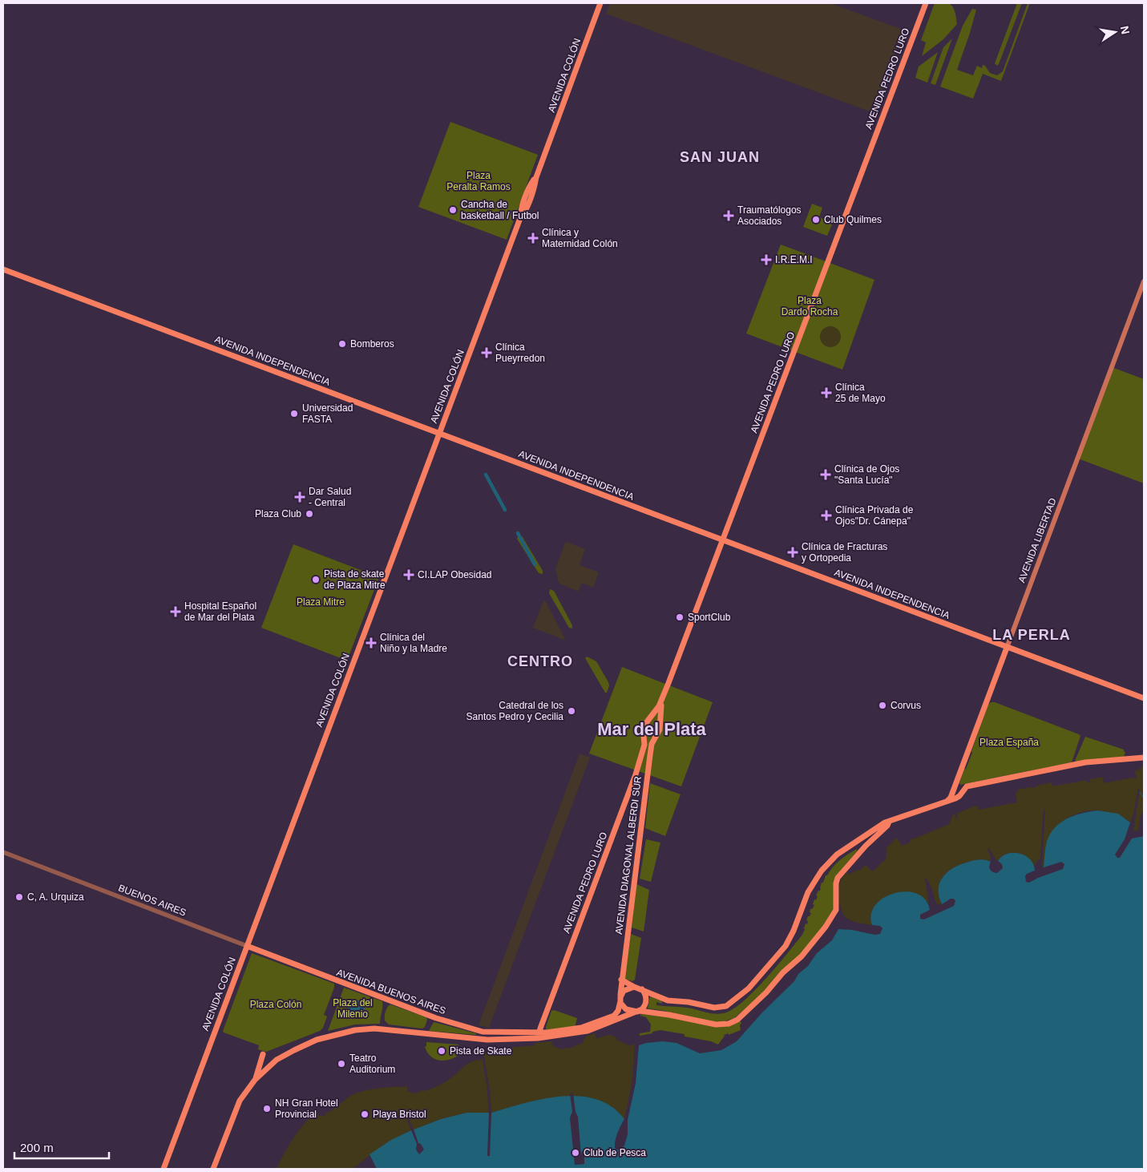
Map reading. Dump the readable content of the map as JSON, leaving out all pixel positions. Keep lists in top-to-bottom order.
{
  "streets": {
    "main road": [
      "AVENIDA COLÓN",
      "AVENIDA PEDRO LURO",
      "AVENIDA INDEPENDENCIA",
      "AVENIDA LIBERTAD",
      "AVENIDA DIAGONAL ALBERDI SUR",
      "BUENOS AIRES",
      "AVENIDA BUENOS AIRES"
    ]
  },
  "crossings": [
    ["AVENIDA COLÓN", "AVENIDA INDEPENDENCIA"],
    ["AVENIDA COLÓN", "BUENOS AIRES"],
    ["AVENIDA PEDRO LURO", "AVENIDA INDEPENDENCIA"],
    ["AVENIDA PEDRO LURO", "AVENIDA DIAGONAL ALBERDI SUR"],
    ["AVENIDA PEDRO LURO", "AVENIDA BUENOS AIRES"],
    ["AVENIDA INDEPENDENCIA", "AVENIDA LIBERTAD"],
    ["BUENOS AIRES", "AVENIDA BUENOS AIRES"]
  ],
  "districts": [
    "SAN JUAN",
    "LA PERLA",
    "CENTRO",
    "Mar del Plata"
  ],
  "parks": [
    "Plaza Peralta Ramos",
    "Plaza Dardo Rocha",
    "Plaza Mitre",
    "Plaza España",
    "Plaza del Milenio",
    "Plaza Colón"
  ],
  "places": {
    "other": [
      "Cancha de basketball / Futbol",
      "Club Quilmes",
      "Bomberos",
      "Universidad FASTA",
      "Plaza Club",
      "Pista de skate de Plaza Mitre",
      "SportClub",
      "Corvus",
      "Catedral de los Santos Pedro y Cecilia",
      "C, A. Urquiza",
      "Pista de Skate",
      "Teatro Auditorium",
      "NH Gran Hotel Provincial",
      "Playa Bristol",
      "Club de Pesca"
    ],
    "health": [
      "Traumatólogos Asociados",
      "Clínica y Maternidad Colón",
      "I.R.E.M.I",
      "Clínica Pueyrredon",
      "Clínica 25 de Mayo",
      "Clínica de Ojos \"Santa Lucía\"",
      "Dar Salud - Central",
      "Clínica Privada de Ojos\"Dr. Cánepa\"",
      "Clínica de Fracturas y Ortopedia",
      "CI.LAP Obesidad",
      "Hospital Español de Mar del Plata",
      "Clínica del Niño y la Madre"
    ]
  },
  "scale_bar": "200 m",
  "north": "right"
}
